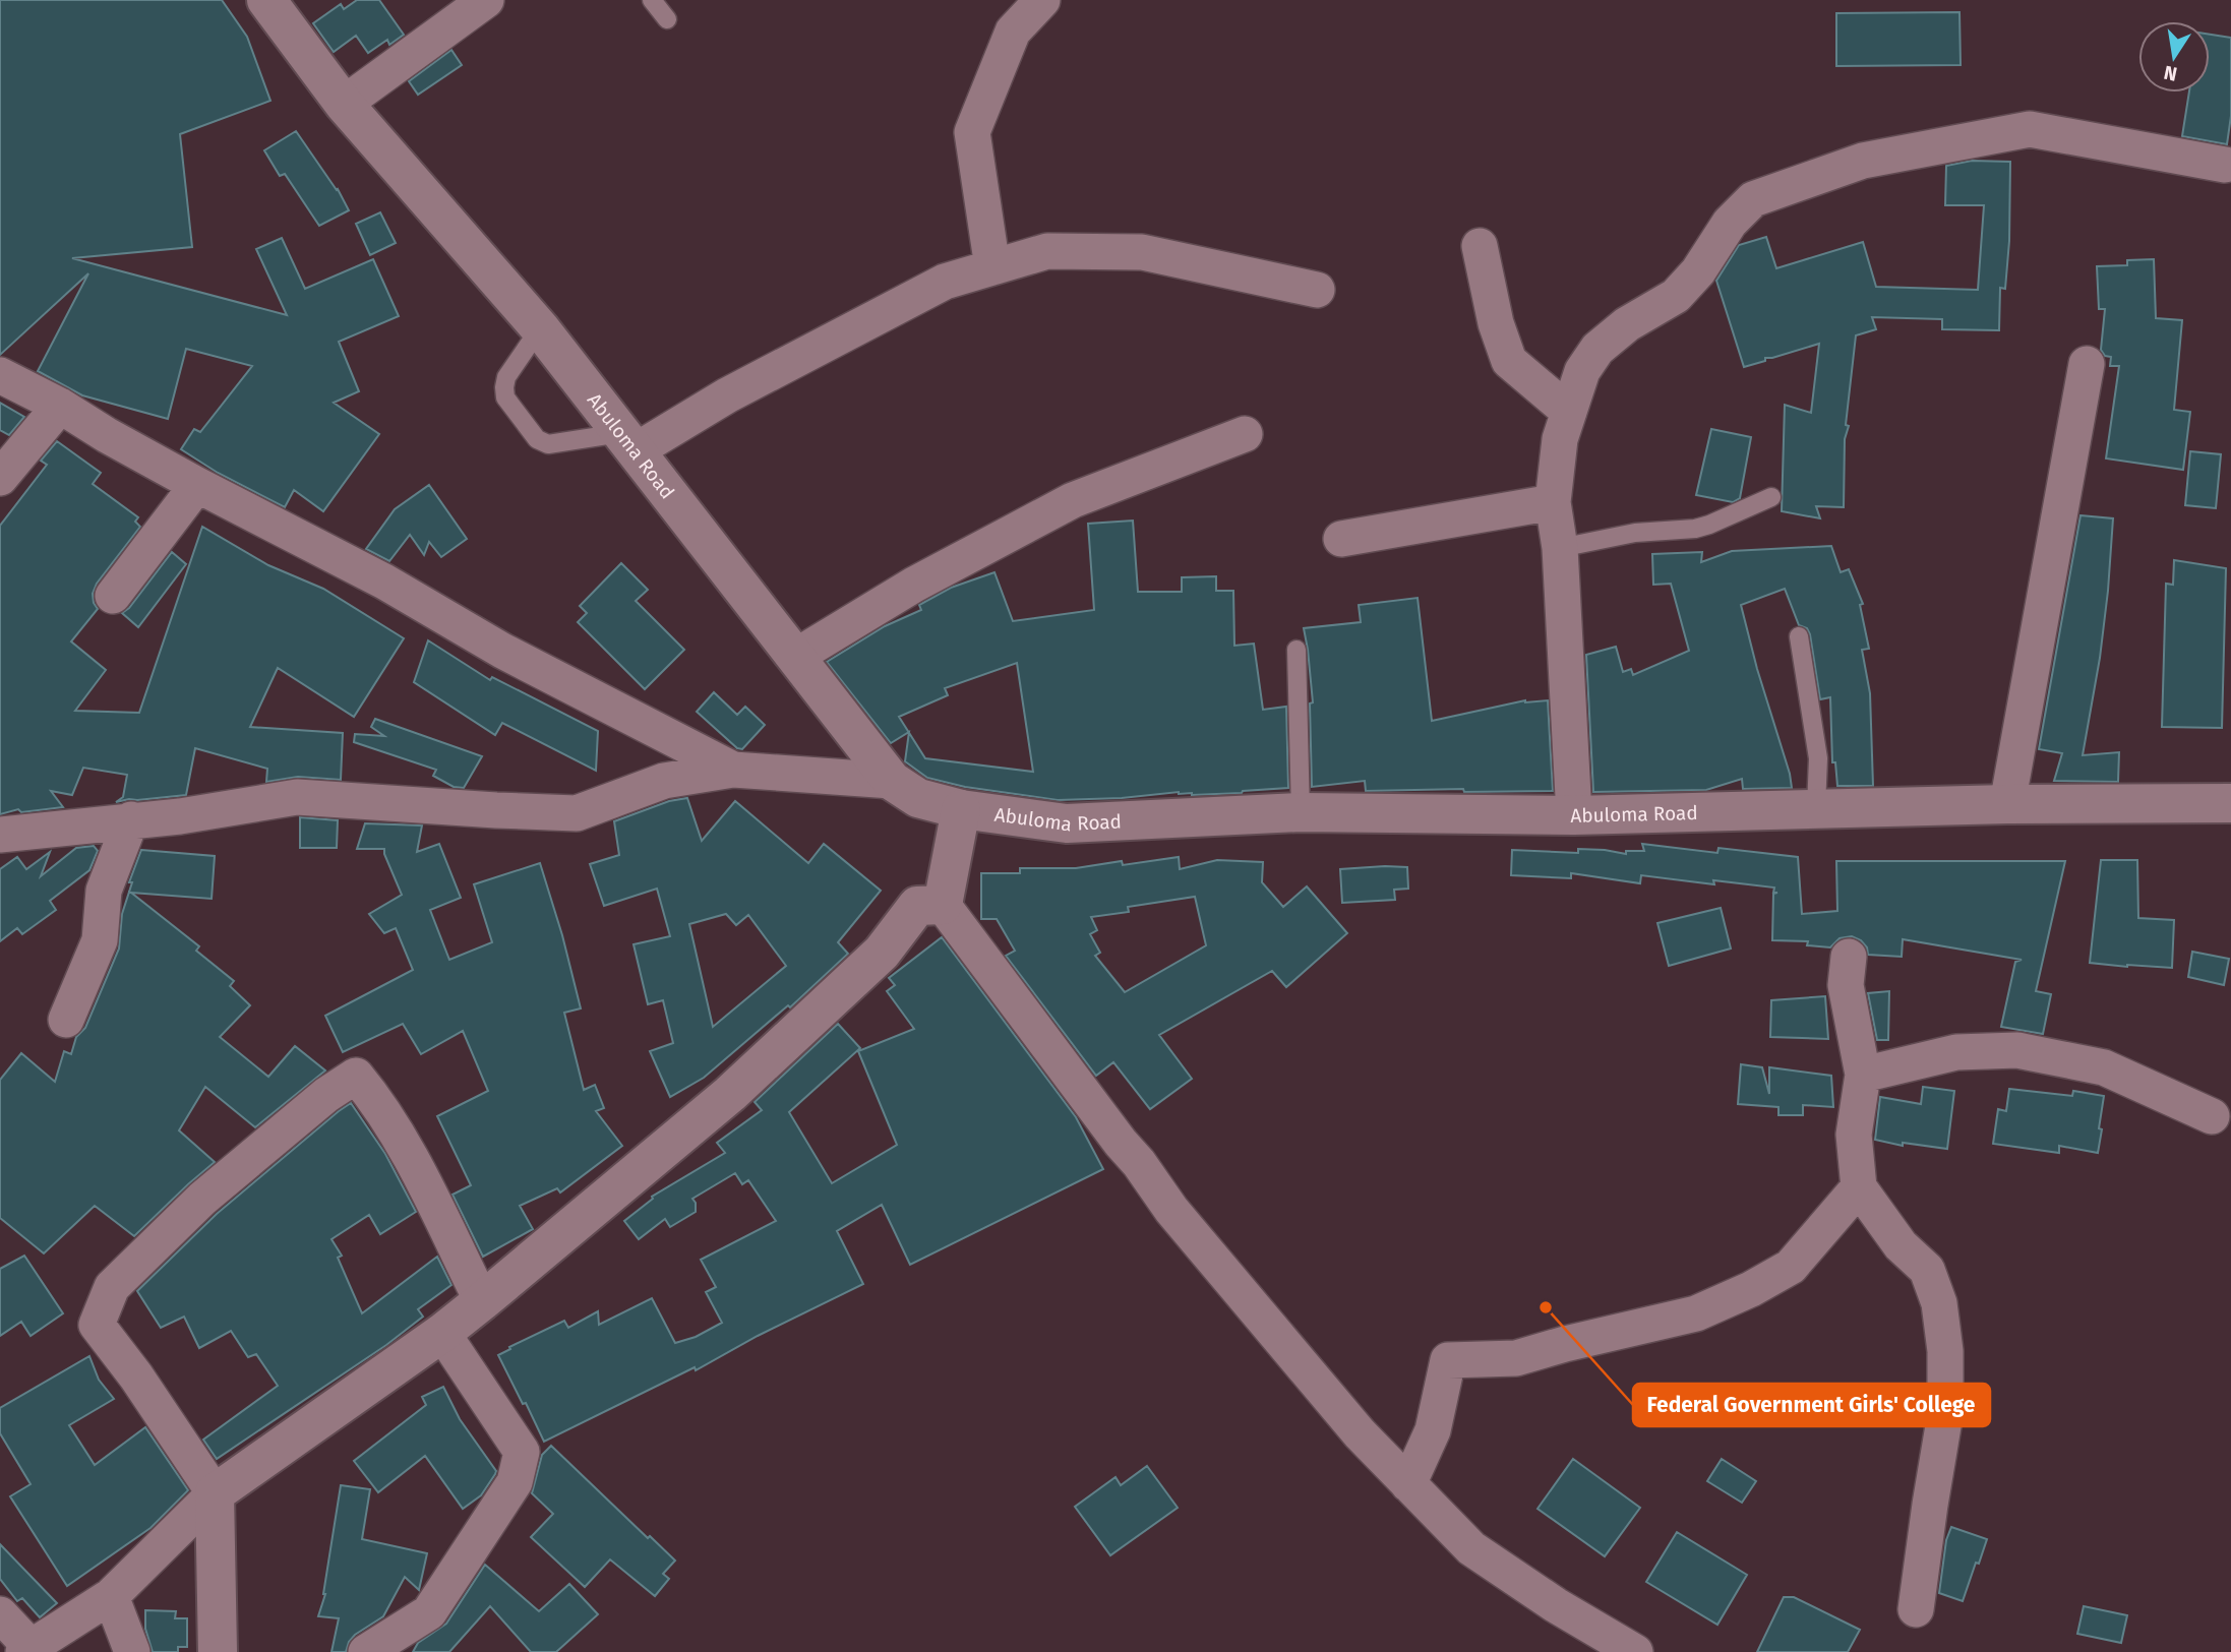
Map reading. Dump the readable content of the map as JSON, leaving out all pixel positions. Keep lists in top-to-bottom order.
{
  "streets": {
    "street": ["Abuloma Road"]
  },
  "places": ["Federal Government Girls' College"],
  "north": "bottom"
}
